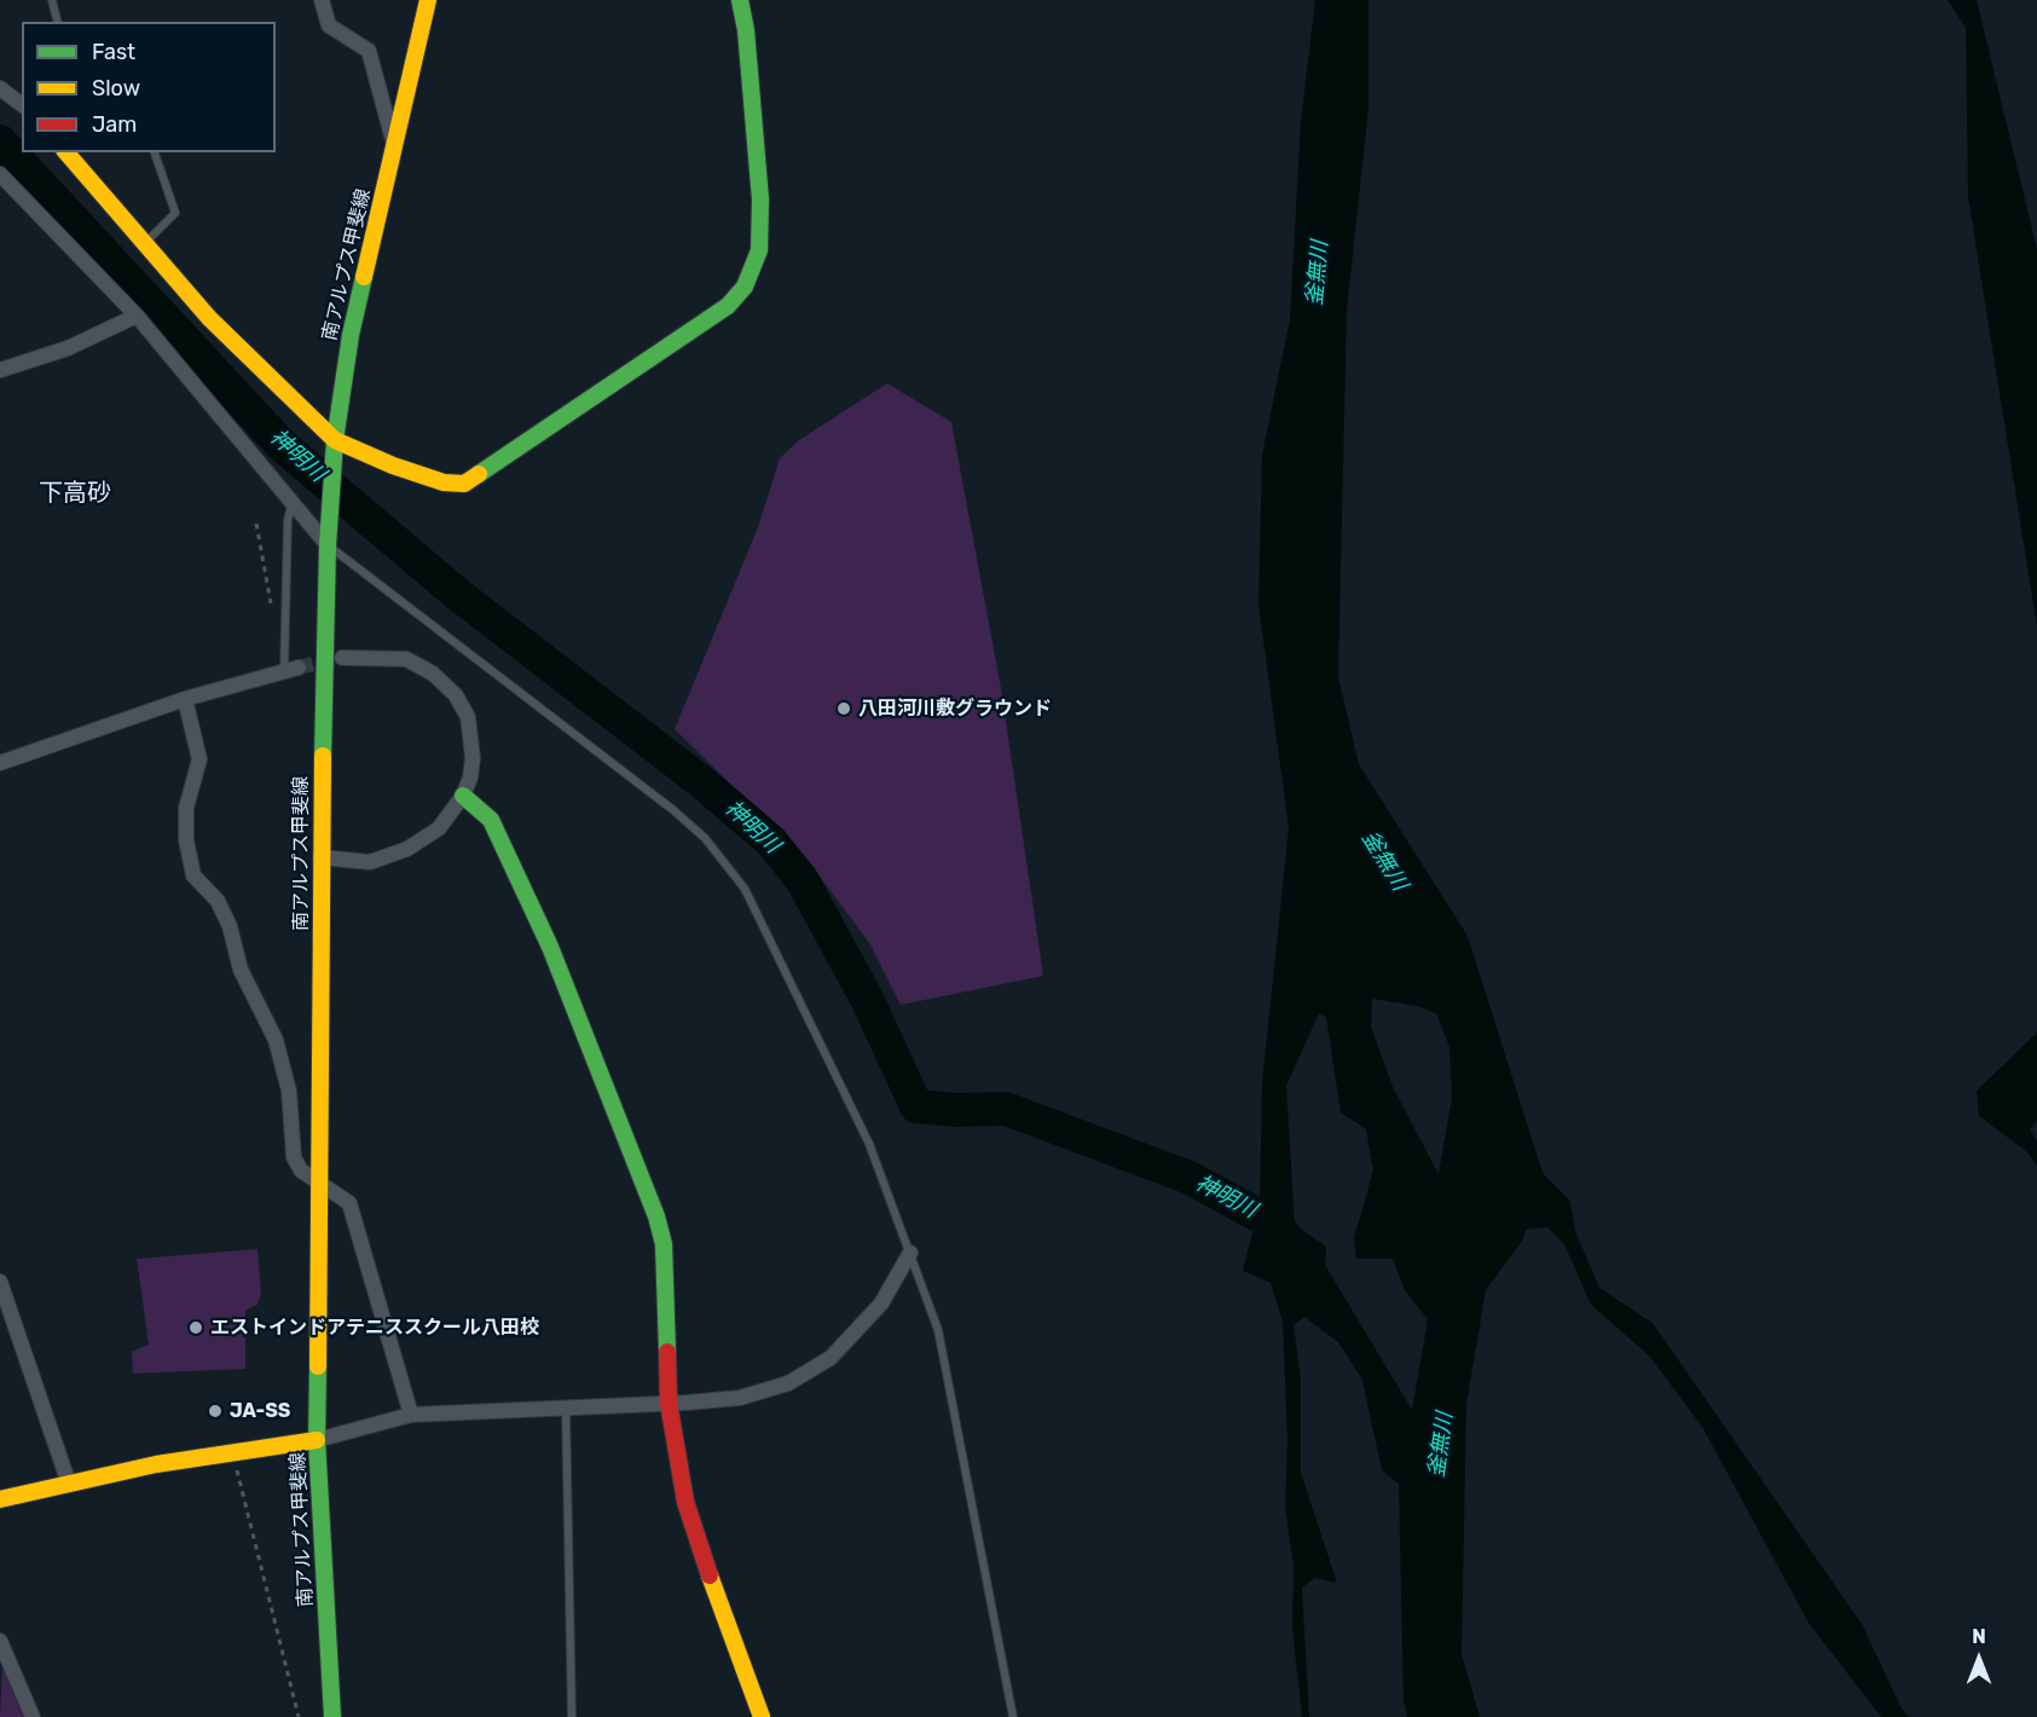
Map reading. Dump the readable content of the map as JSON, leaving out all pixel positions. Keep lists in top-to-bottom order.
{
  "streets": {
    "street": ["南アルプス甲斐線"]
  },
  "districts": ["下高砂"],
  "water": ["釜無川", "神明川"],
  "places": ["八田河川敷グラウンド", "エストインドアテニススクール八田校", "JA-SS"],
  "legend": ["Fast", "Slow", "Jam"],
  "north": "top"
}
